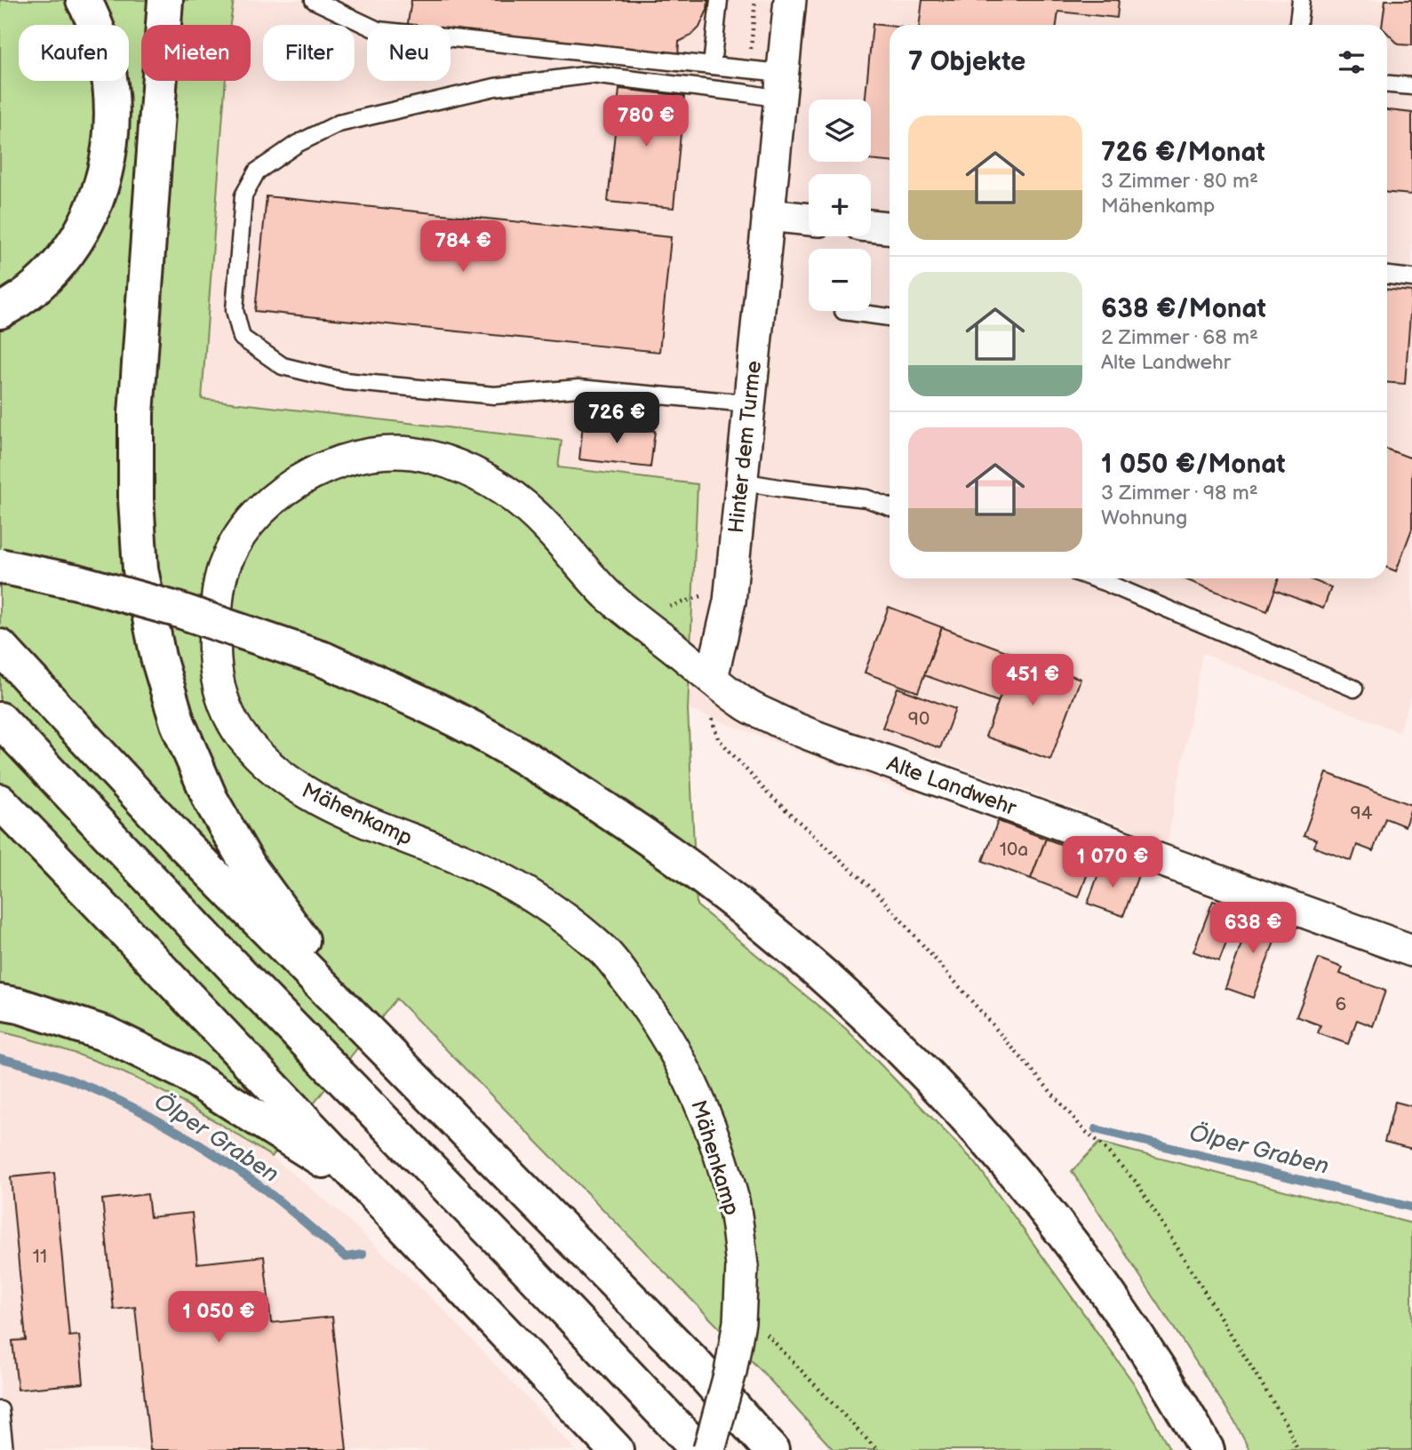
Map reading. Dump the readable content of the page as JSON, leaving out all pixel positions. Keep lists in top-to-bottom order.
{
  "streets": {
    "street": ["Hinter dem Turme", "Alte Landwehr", "Mähenkamp"]
  },
  "crossings": [
    ["Hinter dem Turme", "Alte Landwehr"],
    ["Hinter dem Turme", "Mähenkamp"],
    ["Alte Landwehr", "Mähenkamp"]
  ],
  "water": ["Ölper Graben"],
  "house_numbers": [
    "90",
    "94",
    "10a",
    "6",
    "11"
  ],
  "page": {
    "chip": [
      "Kaufen",
      "Mieten",
      "Filter",
      "Neu"
    ],
    "heading": "7 Objekte",
    "price": [
      "780 €",
      "784 €",
      "726 €",
      "451 €",
      "1 070 €",
      "638 €",
      "1 050 €"
    ],
    "map_buttons": ["+", "−"],
    "list": [
      {
        "name": "726 €/Monat",
        "note": "3 Zimmer · 80 m² · Mähenkamp"
      },
      {
        "name": "638 €/Monat",
        "note": "2 Zimmer · 68 m² · Alte Landwehr"
      },
      {
        "name": "1 050 €/Monat",
        "note": "3 Zimmer · 98 m² · Wohnung"
      }
    ]
  }
}
